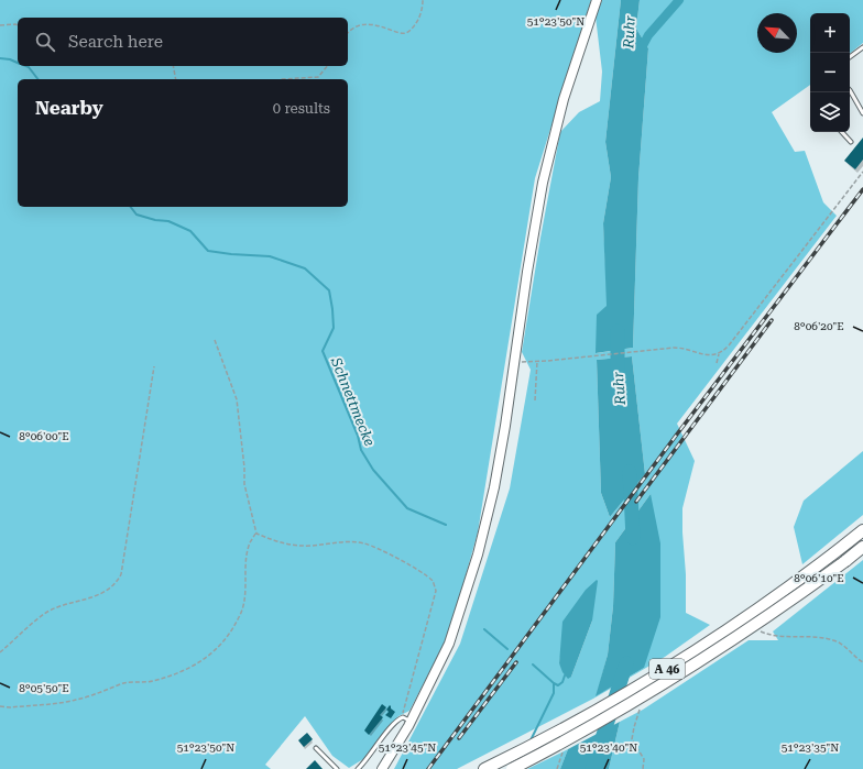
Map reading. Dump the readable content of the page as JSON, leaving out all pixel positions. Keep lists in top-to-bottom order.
{
  "streets": {
    "highway": ["A 46"]
  },
  "water": ["Ruhr", "Schnettmecke"],
  "north": "top left",
  "page": {
    "map_buttons": ["+", "−"],
    "search": "Search here",
    "heading": ["Nearby", "0 results"]
  },
  "coordinates": [
    "51°23'50\"N",
    "8°06'20\"E",
    "8°06'00\"E",
    "8°06'10\"E",
    "8°05'50\"E",
    "51°23'35\"N",
    "51°23'45\"N",
    "51°23'40\"N"
  ]
}
